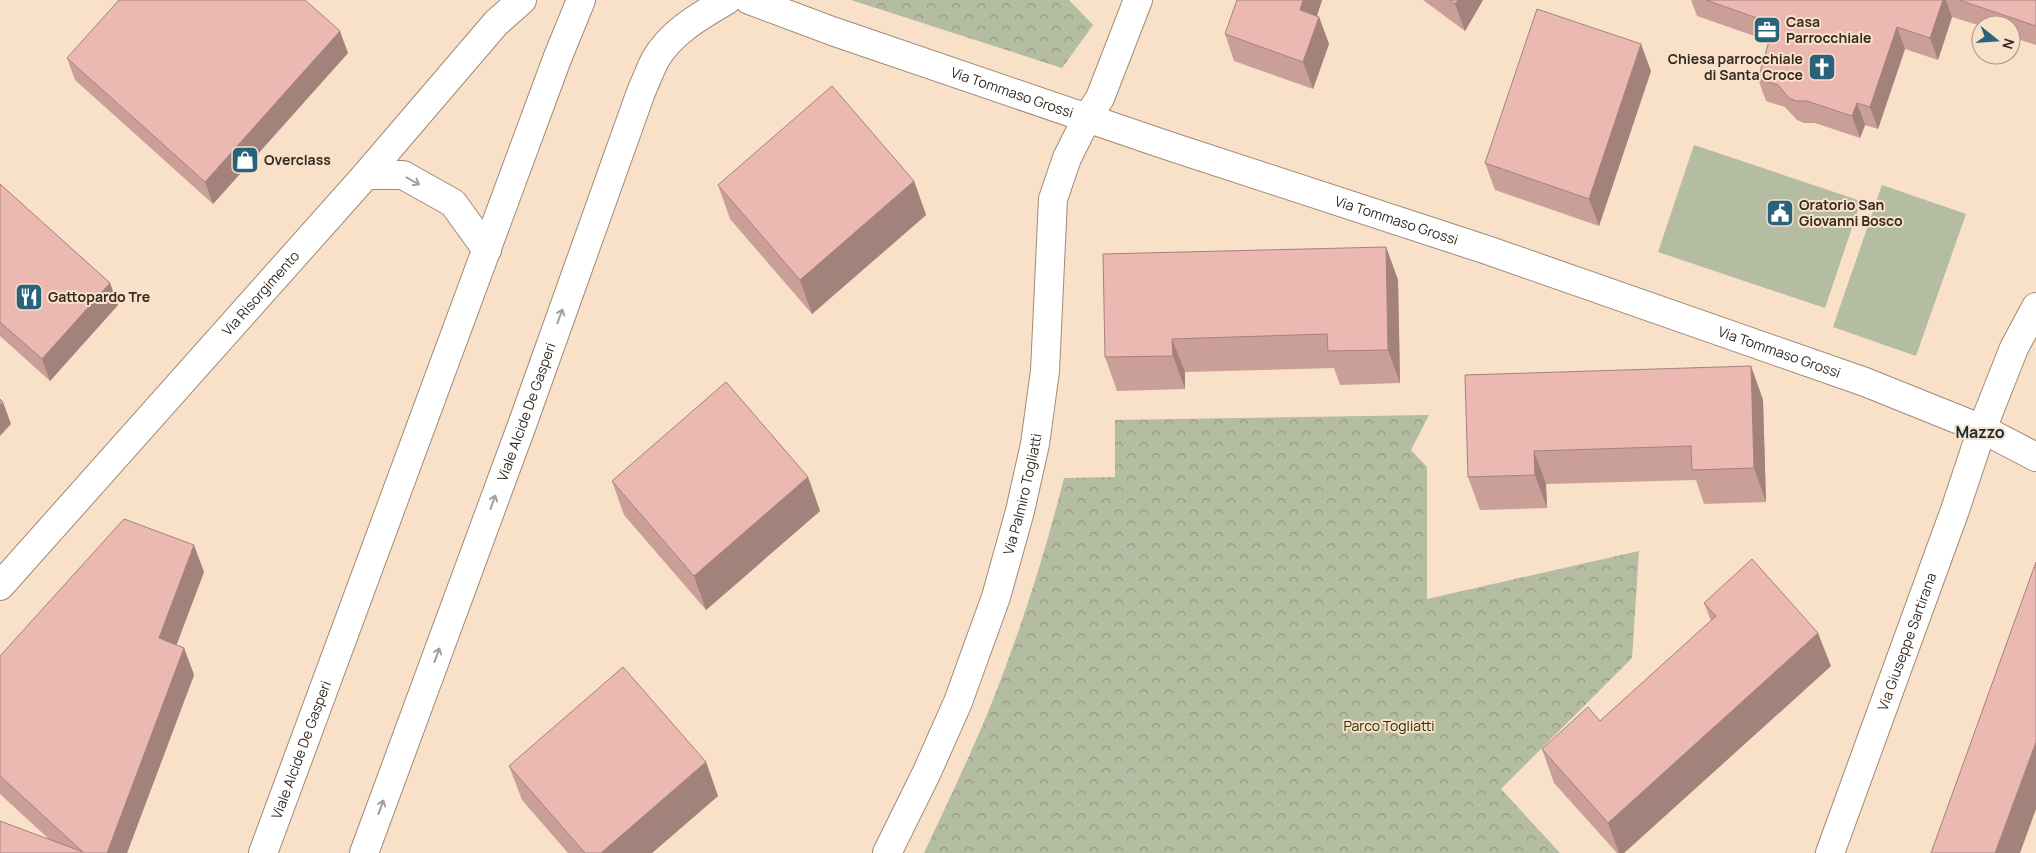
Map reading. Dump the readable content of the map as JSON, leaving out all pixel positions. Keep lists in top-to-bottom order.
{
  "streets": {
    "street": [
      "Via Tommaso Grossi",
      "Via Risorgimento",
      "Viale Alcide De Gasperi",
      "Via Palmiro Togliatti",
      "Via Giuseppe Sartirana"
    ]
  },
  "crossings": [
    ["Via Tommaso Grossi", "Via Palmiro Togliatti"],
    ["Via Tommaso Grossi", "Via Giuseppe Sartirana"]
  ],
  "districts": ["Mazzo"],
  "parks": ["Parco Togliatti"],
  "places": {
    "office": ["Casa Parrocchiale"],
    "church": ["Chiesa parrocchiale di Santa Croce"],
    "shop": ["Overclass"],
    "public building": ["Oratorio San Giovanni Bosco"],
    "restaurant": ["Gattopardo Tre"]
  },
  "north": "right"
}
